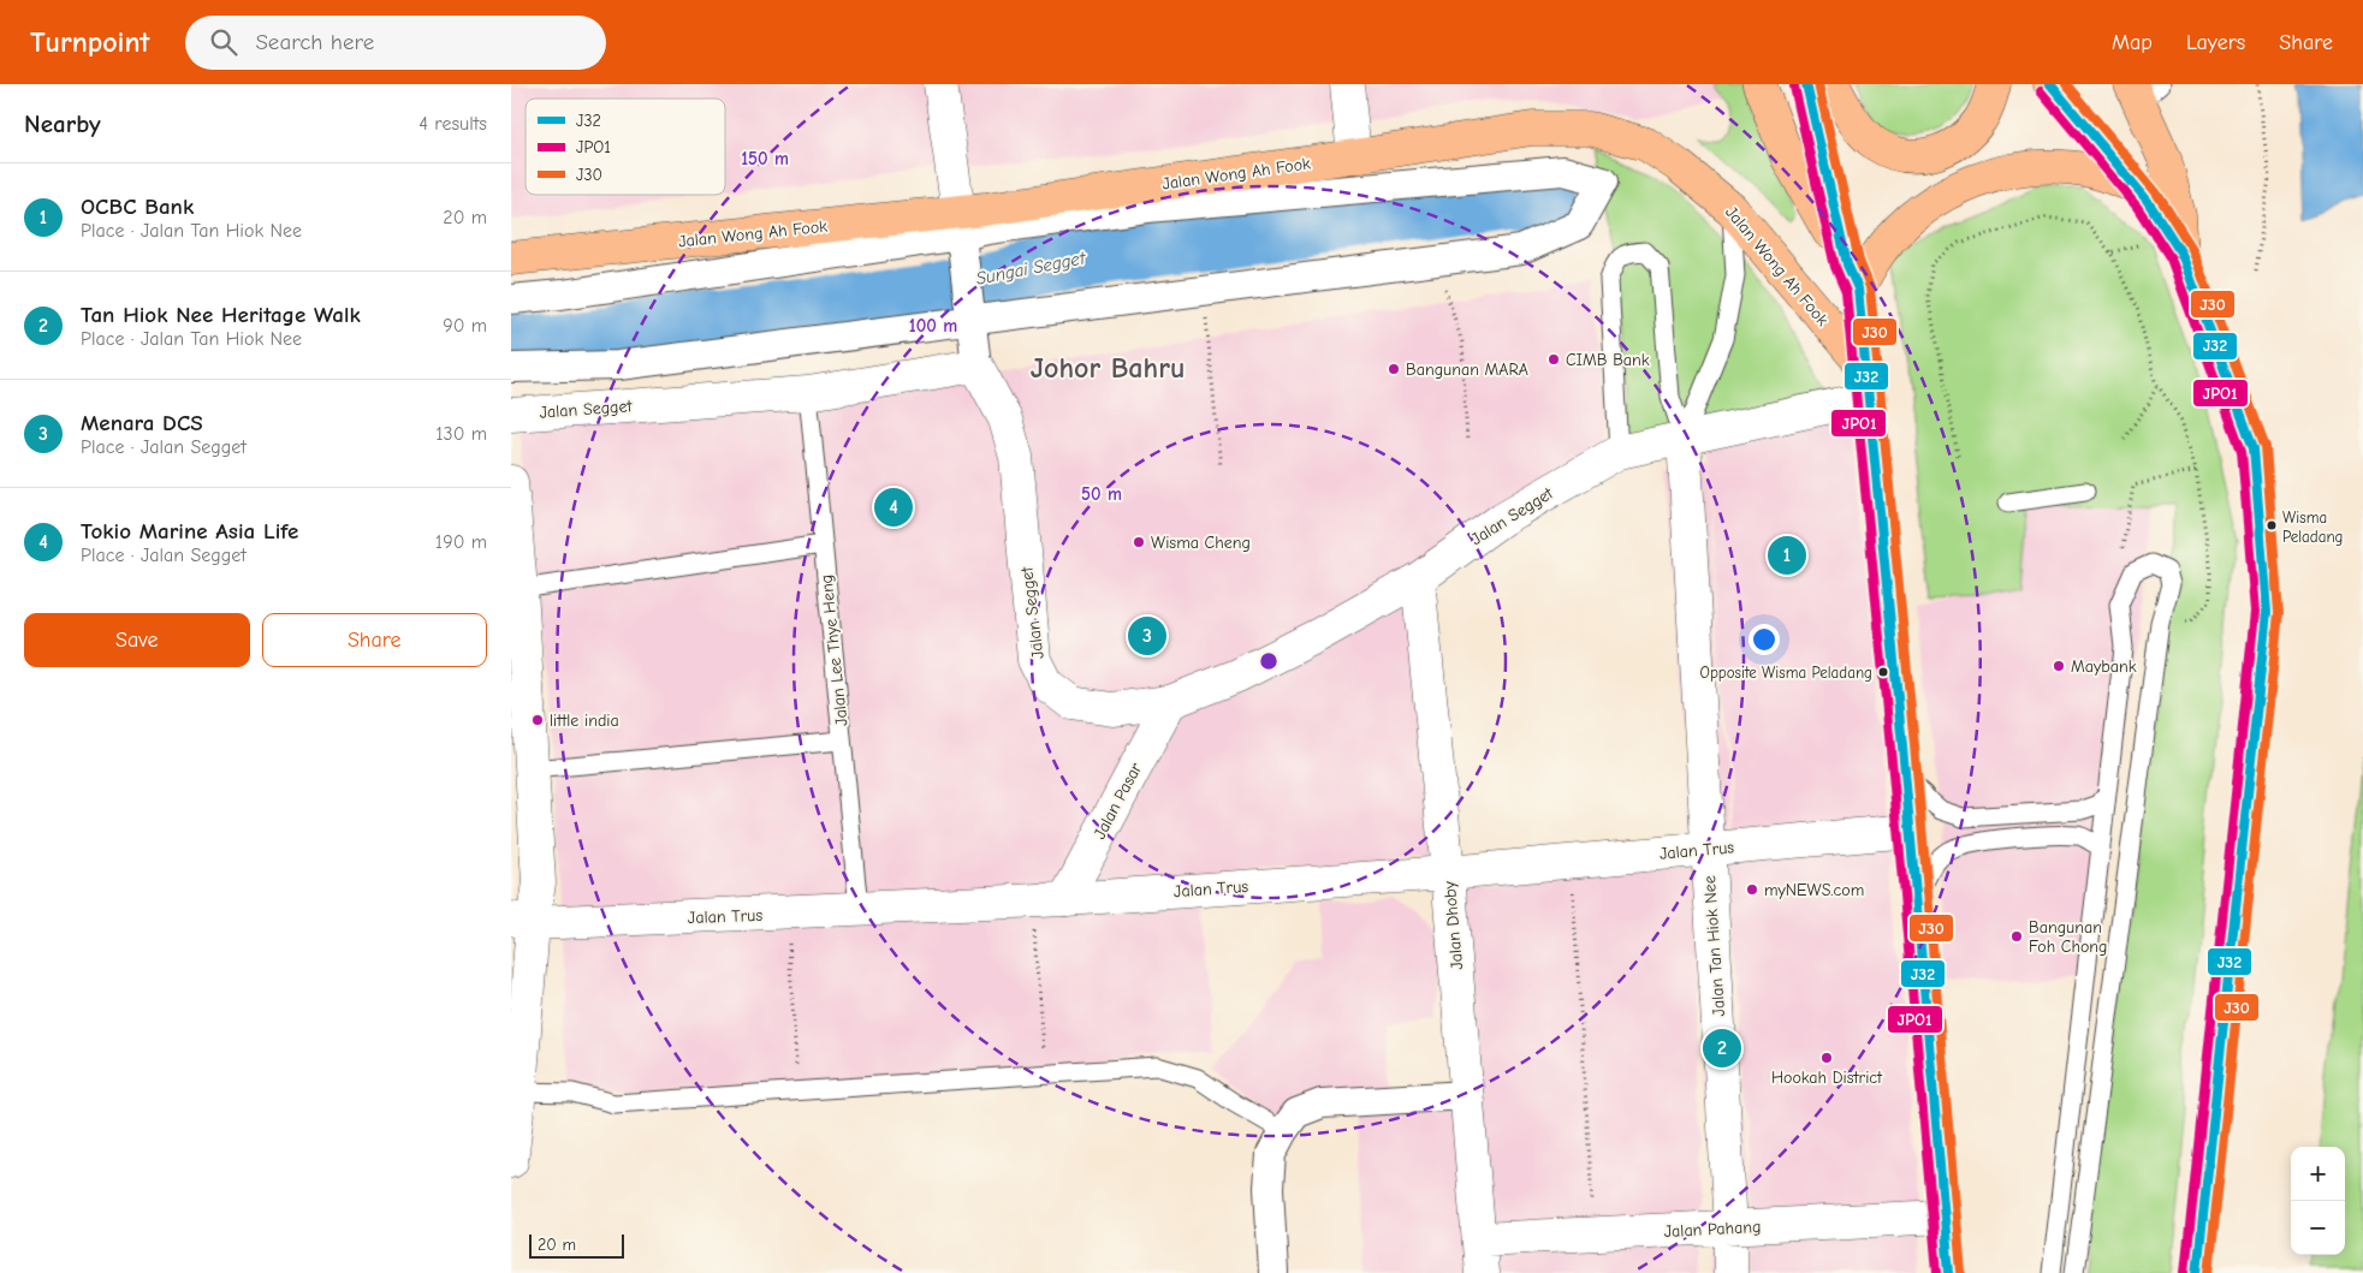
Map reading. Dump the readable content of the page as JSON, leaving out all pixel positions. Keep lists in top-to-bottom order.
{
  "streets": {
    "main road": ["Jalan Wong Ah Fook"],
    "street": [
      "Jalan Segget",
      "Jalan Pasar",
      "Jalan Trus",
      "Jalan Dhoby",
      "Jalan Tan Hiok Nee",
      "Jalan Pahang"
    ],
    "lane": ["Jalan Lee Thye Heng"]
  },
  "crossings": [
    ["Jalan Wong Ah Fook", "Jalan Segget"],
    ["Jalan Segget", "Jalan Lee Thye Heng"],
    ["Jalan Segget", "Jalan Pasar"],
    ["Jalan Segget", "Jalan Dhoby"],
    ["Jalan Segget", "Jalan Tan Hiok Nee"],
    ["Jalan Lee Thye Heng", "Jalan Trus"],
    ["Jalan Pasar", "Jalan Trus"],
    ["Jalan Trus", "Jalan Dhoby"],
    ["Jalan Trus", "Jalan Tan Hiok Nee"],
    ["Jalan Dhoby", "Jalan Pahang"],
    ["Jalan Tan Hiok Nee", "Jalan Pahang"]
  ],
  "districts": ["Johor Bahru"],
  "water": ["Sungai Segget"],
  "places": [
    "CIMB Bank",
    "Bangunan MARA",
    "Wisma Peladang",
    "Wisma Cheng",
    "Maybank",
    "Opposite Wisma Peladang",
    "little india",
    "myNEWS.com",
    "Bangunan Foh Chong",
    "Hookah District"
  ],
  "lines": ["transit line J32", "transit line J30", "transit line JPO1"],
  "legend": ["J32", "JPO1", "J30"],
  "scale_bar": "20 m",
  "page": {
    "header": "Turnpoint",
    "search": "Search here",
    "nav": ["Map", "Layers", "Share"],
    "heading": ["Nearby", "4 results"],
    "list": [
      {
        "mark": "1",
        "name": "OCBC Bank",
        "note": "Place · Jalan Tan Hiok Nee",
        "value": "20 m"
      },
      {
        "mark": "2",
        "name": "Tan Hiok Nee Heritage Walk",
        "note": "Place · Jalan Tan Hiok Nee",
        "value": "90 m"
      },
      {
        "mark": "3",
        "name": "Menara DCS",
        "note": "Place · Jalan Segget",
        "value": "130 m"
      },
      {
        "mark": "4",
        "name": "Tokio Marine Asia Life",
        "note": "Place · Jalan Segget",
        "value": "190 m"
      }
    ],
    "pins": [
      "4",
      "1",
      "3",
      "2"
    ],
    "buttons": ["Save", "Share"],
    "map_buttons": ["+", "−"],
    "scale": "20 m"
  },
  "rings": ["150 m", "100 m", "50 m"]
}
